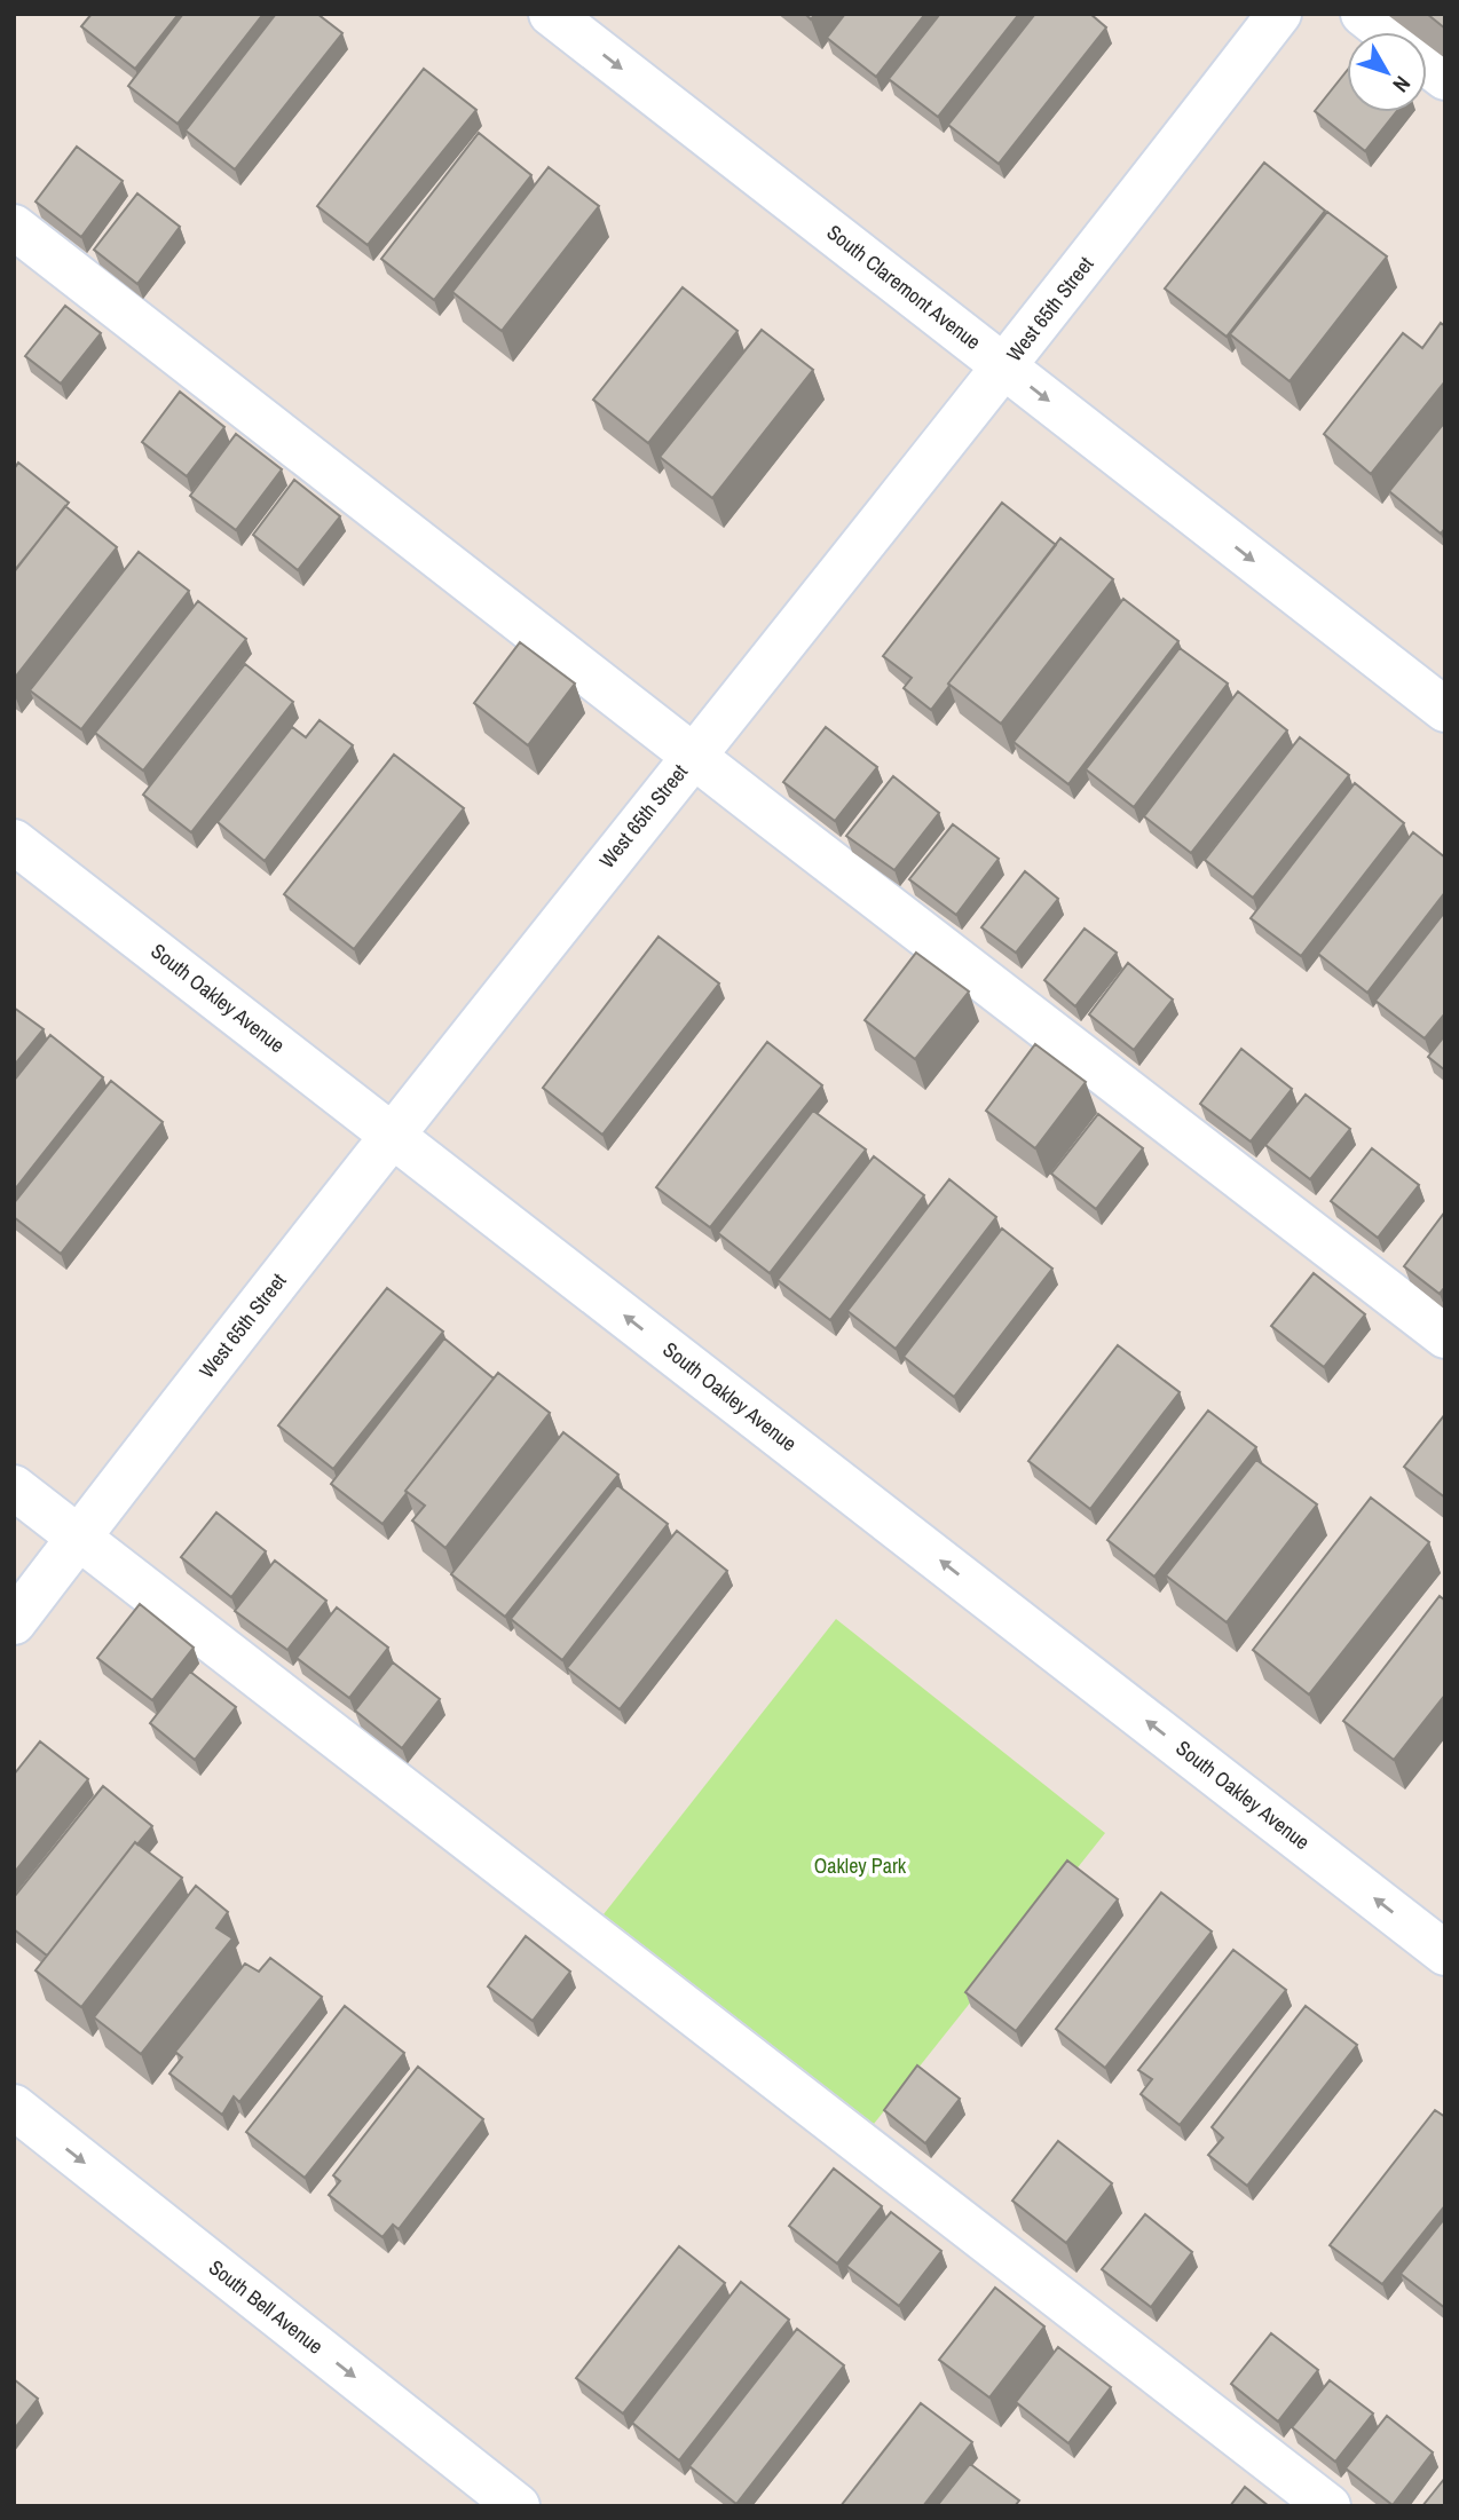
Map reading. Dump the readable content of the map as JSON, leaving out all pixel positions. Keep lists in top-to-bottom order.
{
  "streets": {
    "street": [
      "South Claremont Avenue",
      "West 65th Street",
      "South Oakley Avenue",
      "South Bell Avenue"
    ]
  },
  "crossings": [
    ["South Claremont Avenue", "West 65th Street"],
    ["West 65th Street", "South Oakley Avenue"]
  ],
  "one_way": ["South Claremont Avenue", "South Oakley Avenue", "South Bell Avenue"],
  "parks": ["Oakley Park"],
  "north": "bottom right"
}
